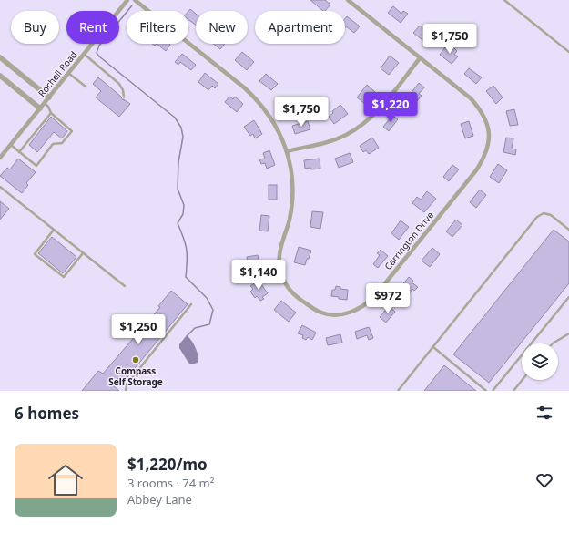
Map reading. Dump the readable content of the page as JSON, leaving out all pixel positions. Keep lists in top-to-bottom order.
{
  "streets": {
    "street": ["Rochell Road", "Carrington Drive"]
  },
  "places": ["Compass Self Storage"],
  "page": {
    "chip": [
      "Buy",
      "Rent",
      "Filters",
      "New",
      "Apartment"
    ],
    "price": [
      "$1,750",
      "$1,220",
      "$1,750",
      "$1,140",
      "$972",
      "$1,250"
    ],
    "heading": "6 homes",
    "list": [
      {
        "name": "$1,220/mo",
        "note": "3 rooms · 74 m² · Abbey Lane"
      }
    ]
  }
}
